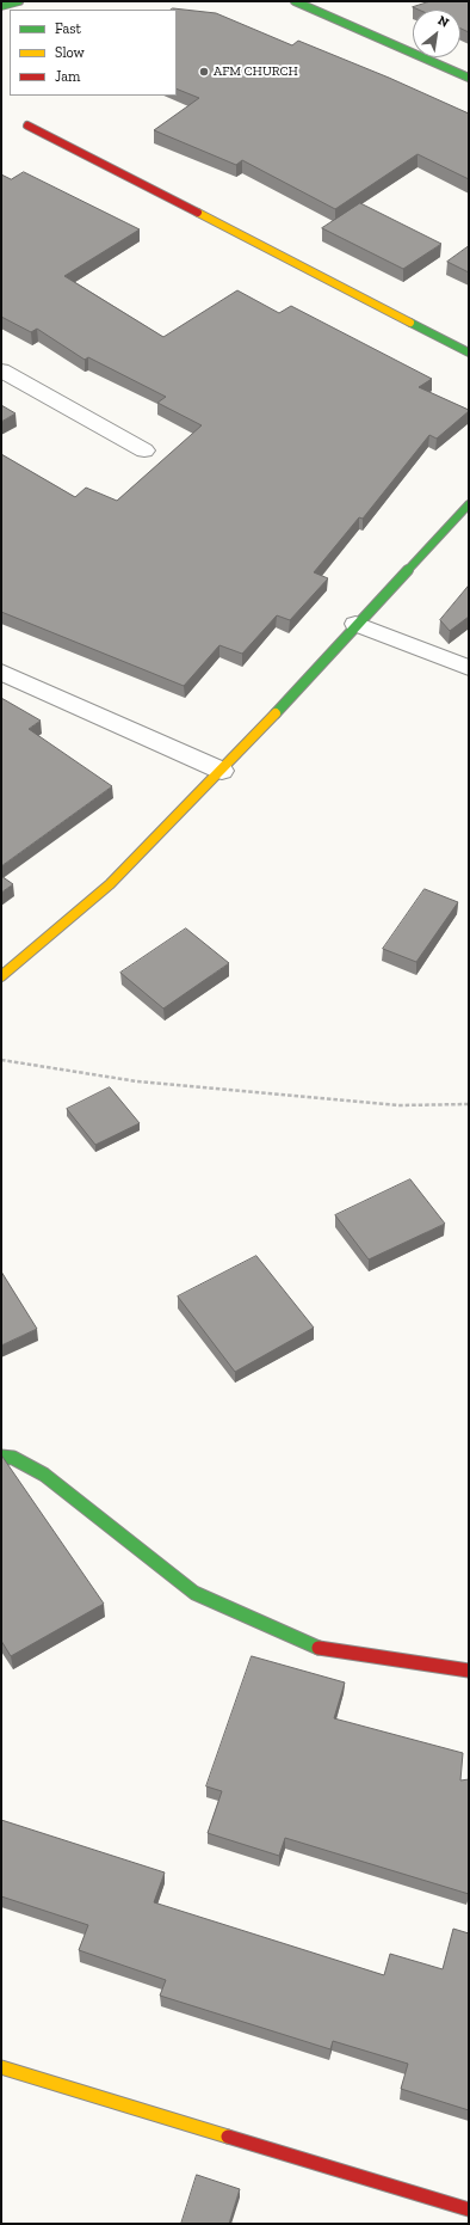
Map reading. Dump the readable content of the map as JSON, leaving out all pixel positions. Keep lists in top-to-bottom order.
{
  "places": ["AFM CHURCH"],
  "legend": ["Fast", "Slow", "Jam"],
  "north": "top right"
}
